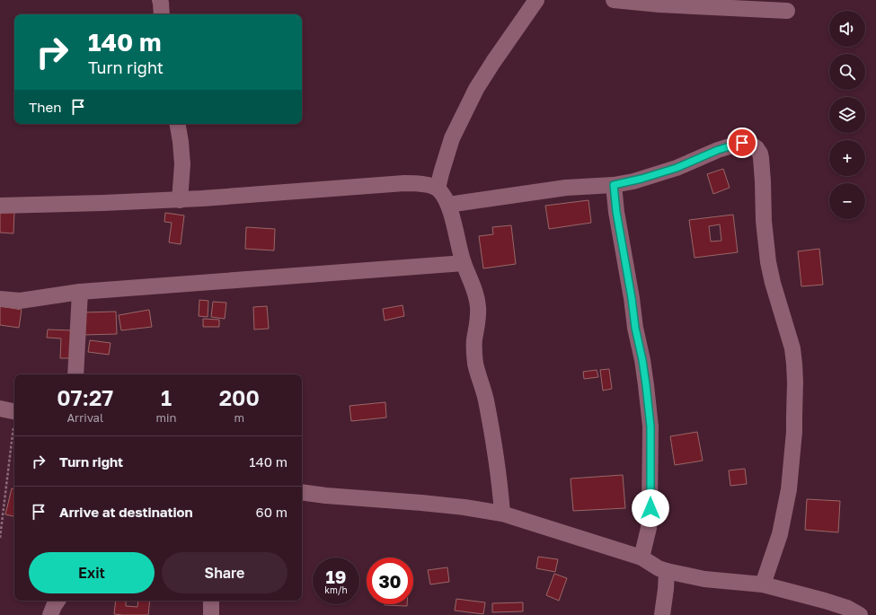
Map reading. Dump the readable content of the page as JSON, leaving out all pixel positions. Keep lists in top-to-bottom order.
{
  "page": {
    "map_buttons": ["+", "−"],
    "turn": ["140 m", "Turn right"],
    "then": "Then",
    "eta": [
      "07:27",
      "Arrival",
      "1",
      "min",
      "200",
      "m"
    ],
    "list": [
      {
        "name": "Turn right",
        "value": "140 m"
      },
      {
        "name": "Arrive at destination",
        "value": "60 m"
      }
    ],
    "buttons": ["Exit", "Share"],
    "speed": "19 km/h",
    "limit": "30"
  }
}
